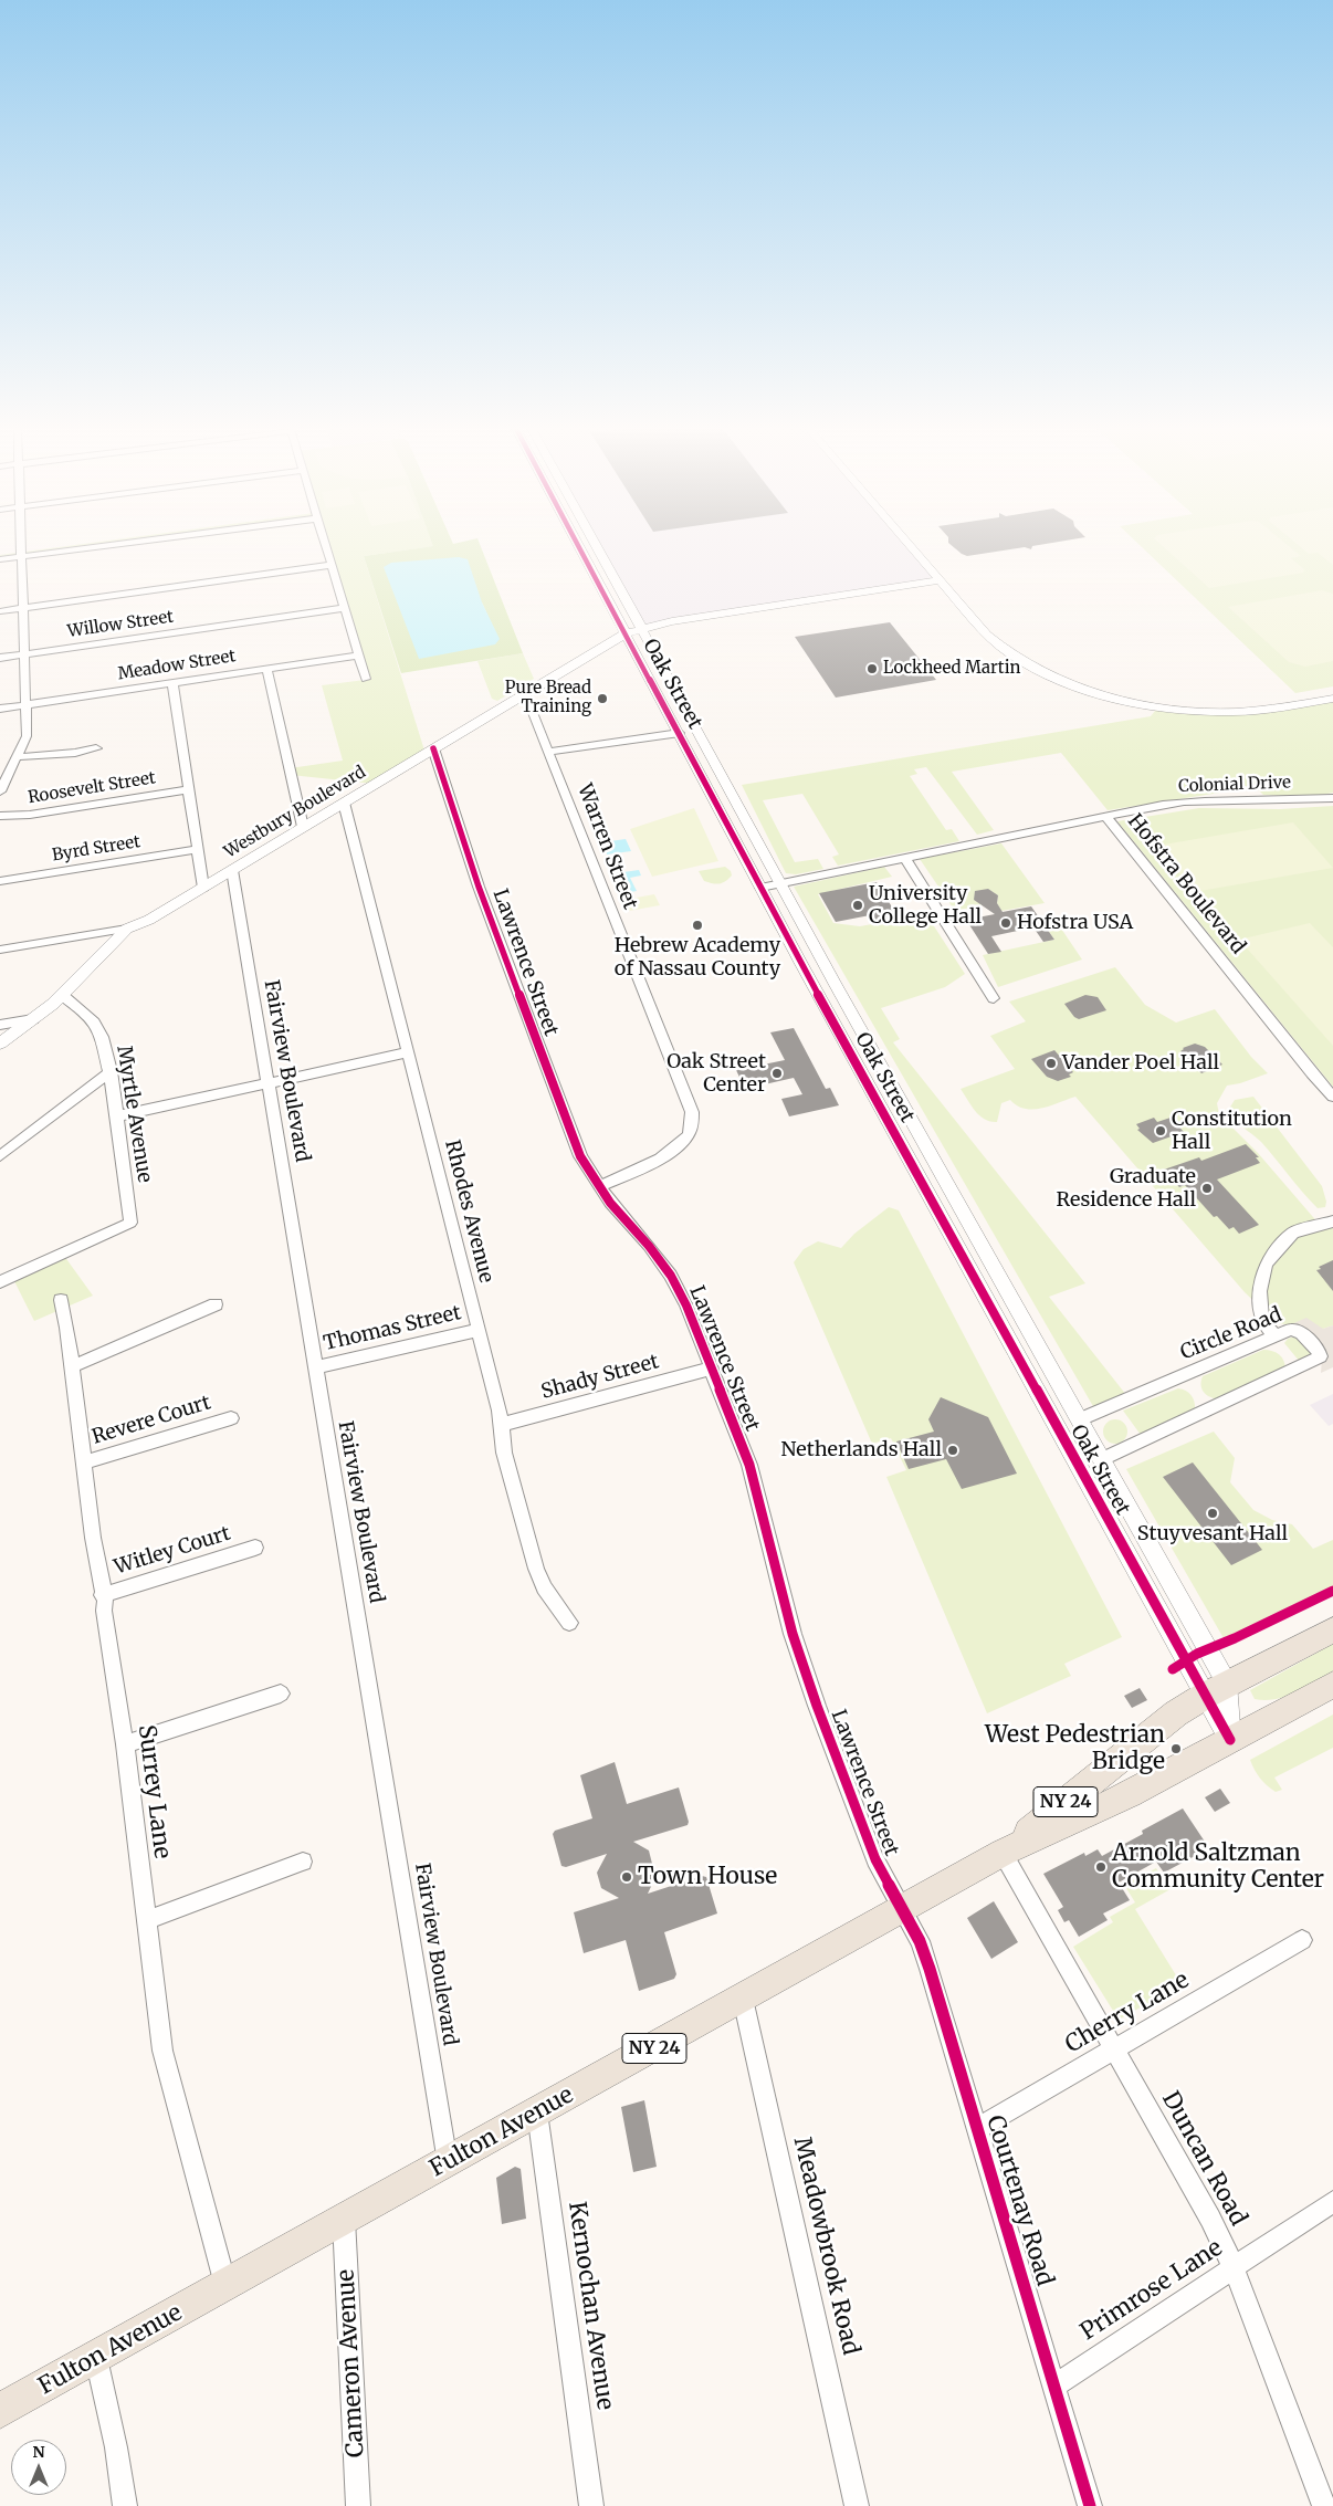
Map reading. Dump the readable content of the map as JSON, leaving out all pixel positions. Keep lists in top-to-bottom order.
{
  "streets": {
    "main road": ["NY 24", "Fulton Avenue"],
    "street": [
      "Willow Street",
      "Meadow Street",
      "Oak Street",
      "Colonial Drive",
      "Roosevelt Street",
      "Westbury Boulevard",
      "Warren Street",
      "Byrd Street",
      "Hofstra Boulevard",
      "Lawrence Street",
      "Fairview Boulevard",
      "Myrtle Avenue",
      "Rhodes Avenue",
      "Thomas Street",
      "Circle Road",
      "Shady Street",
      "Revere Court",
      "Witley Court",
      "Surrey Lane",
      "Cherry Lane",
      "Duncan Road",
      "Courtenay Road",
      "Meadowbrook Road",
      "Primrose Lane",
      "Kernochan Avenue",
      "Cameron Avenue"
    ]
  },
  "crossings": [
    ["Oak Street", "Westbury Boulevard"],
    ["Oak Street", "Hofstra Boulevard"],
    ["Oak Street", "Circle Road"],
    ["Oak Street", "NY 24"],
    ["Colonial Drive", "Hofstra Boulevard"],
    ["Westbury Boulevard", "Warren Street"],
    ["Westbury Boulevard", "Lawrence Street"],
    ["Westbury Boulevard", "Fairview Boulevard"],
    ["Westbury Boulevard", "Myrtle Avenue"],
    ["Westbury Boulevard", "Rhodes Avenue"],
    ["Warren Street", "Lawrence Street"],
    ["Lawrence Street", "Shady Street"],
    ["Lawrence Street", "Fulton Avenue"],
    ["Lawrence Street", "Courtenay Road"],
    ["Fairview Boulevard", "Thomas Street"],
    ["Fairview Boulevard", "Fulton Avenue"],
    ["Rhodes Avenue", "Thomas Street"],
    ["Rhodes Avenue", "Shady Street"],
    ["Revere Court", "Surrey Lane"],
    ["Witley Court", "Surrey Lane"],
    ["Surrey Lane", "Fulton Avenue"],
    ["NY 24", "Fulton Avenue"],
    ["NY 24", "Duncan Road"],
    ["Cherry Lane", "Duncan Road"],
    ["Cherry Lane", "Courtenay Road"],
    ["Fulton Avenue", "Duncan Road"],
    ["Fulton Avenue", "Courtenay Road"],
    ["Fulton Avenue", "Meadowbrook Road"],
    ["Fulton Avenue", "Kernochan Avenue"],
    ["Fulton Avenue", "Cameron Avenue"],
    ["Duncan Road", "Primrose Lane"],
    ["Courtenay Road", "Primrose Lane"]
  ],
  "places": [
    "Lockheed Martin",
    "Pure Bread Training",
    "University College Hall",
    "Hofstra USA",
    "Hebrew Academy of Nassau County",
    "Vander Poel Hall",
    "Oak Street Center",
    "Constitution Hall",
    "Graduate Residence Hall",
    "Netherlands Hall",
    "Stuyvesant Hall",
    "West Pedestrian Bridge",
    "Arnold Saltzman Community Center",
    "Town House"
  ],
  "north": "top"
}
